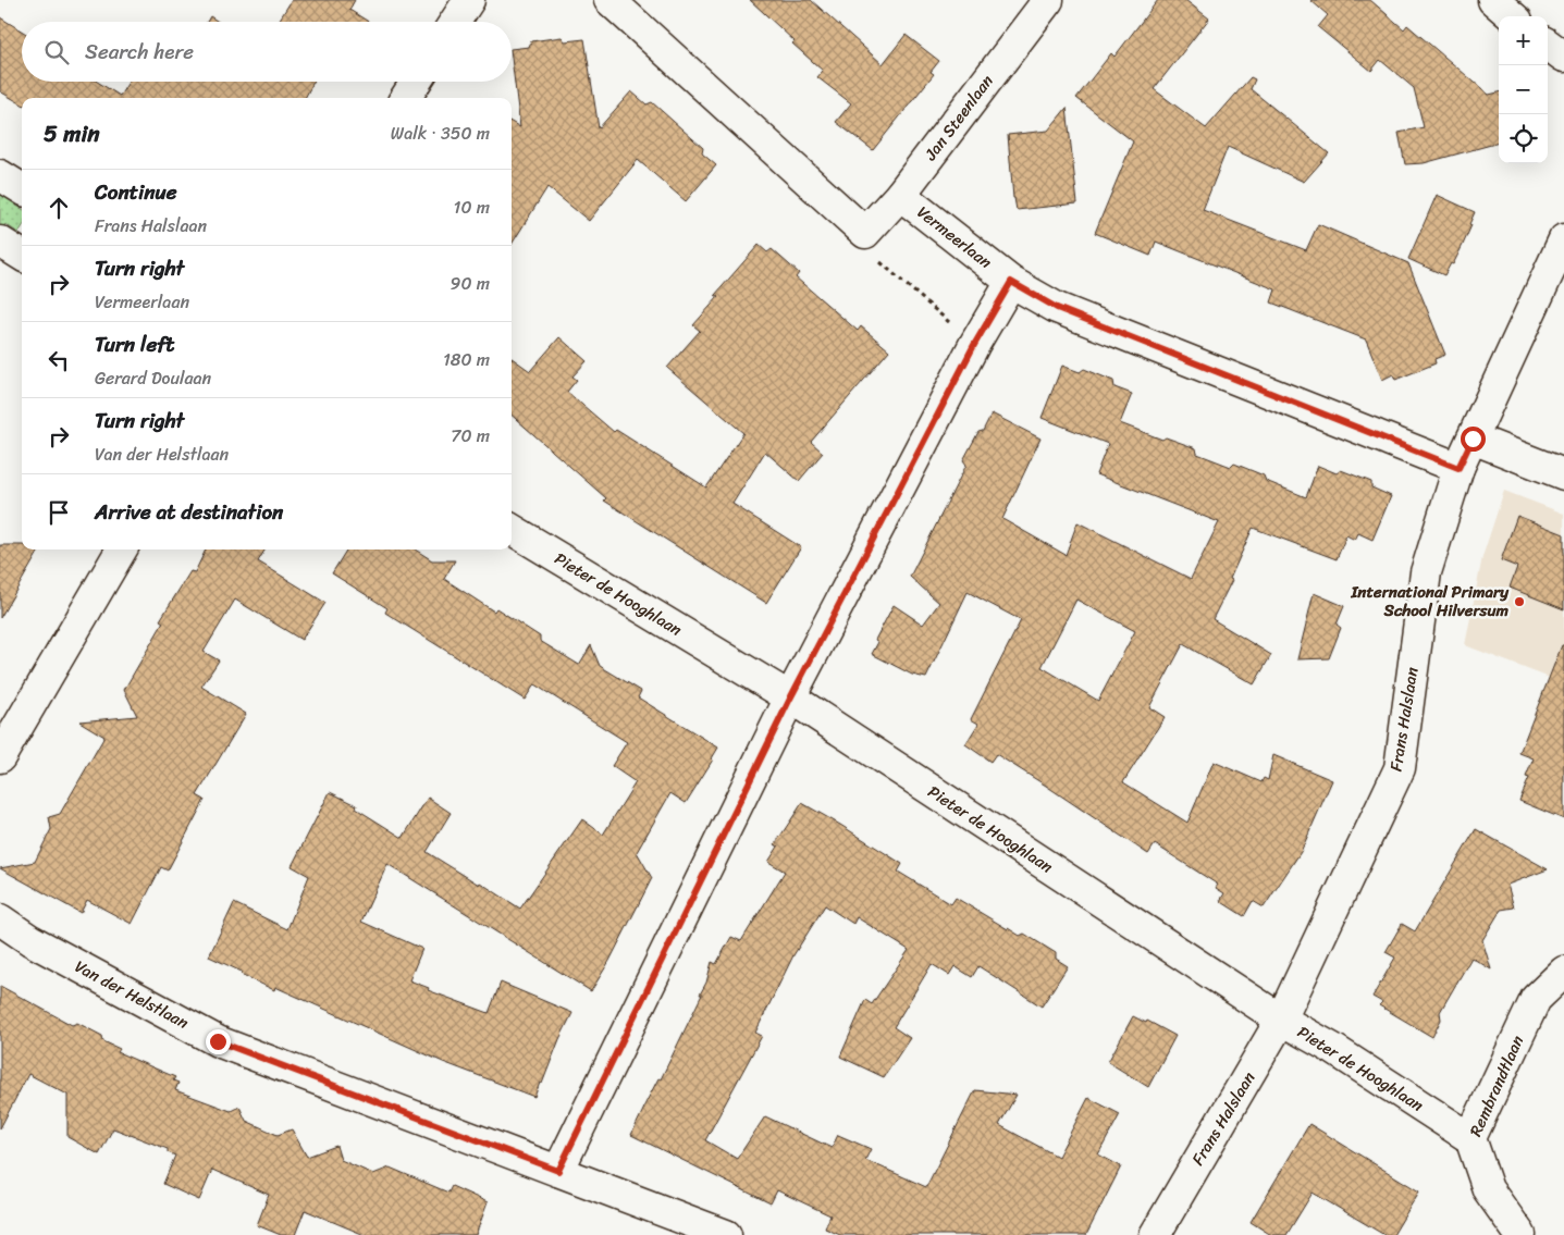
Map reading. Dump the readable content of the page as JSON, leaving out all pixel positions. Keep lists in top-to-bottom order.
{
  "streets": {
    "street": [
      "Jan Steenlaan",
      "Vermeerlaan",
      "Pieter de Hooghlaan",
      "Frans Halslaan",
      "Van der Helstlaan",
      "Rembrandtlaan"
    ]
  },
  "crossings": [
    ["Jan Steenlaan", "Vermeerlaan"],
    ["Vermeerlaan", "Frans Halslaan"],
    ["Pieter de Hooghlaan", "Frans Halslaan"],
    ["Pieter de Hooghlaan", "Rembrandtlaan"]
  ],
  "places": ["International Primary School Hilversum"],
  "page": {
    "map_buttons": ["+", "−"],
    "search": "Search here",
    "heading": ["5 min", "Walk · 350 m"],
    "list": [
      ["Continue", "Frans Halslaan", "10 m"],
      ["Turn right", "Vermeerlaan", "90 m"],
      ["Turn left", "Gerard Doulaan", "180 m"],
      ["Turn right", "Van der Helstlaan", "70 m"],
      "Arrive at destination"
    ]
  }
}
